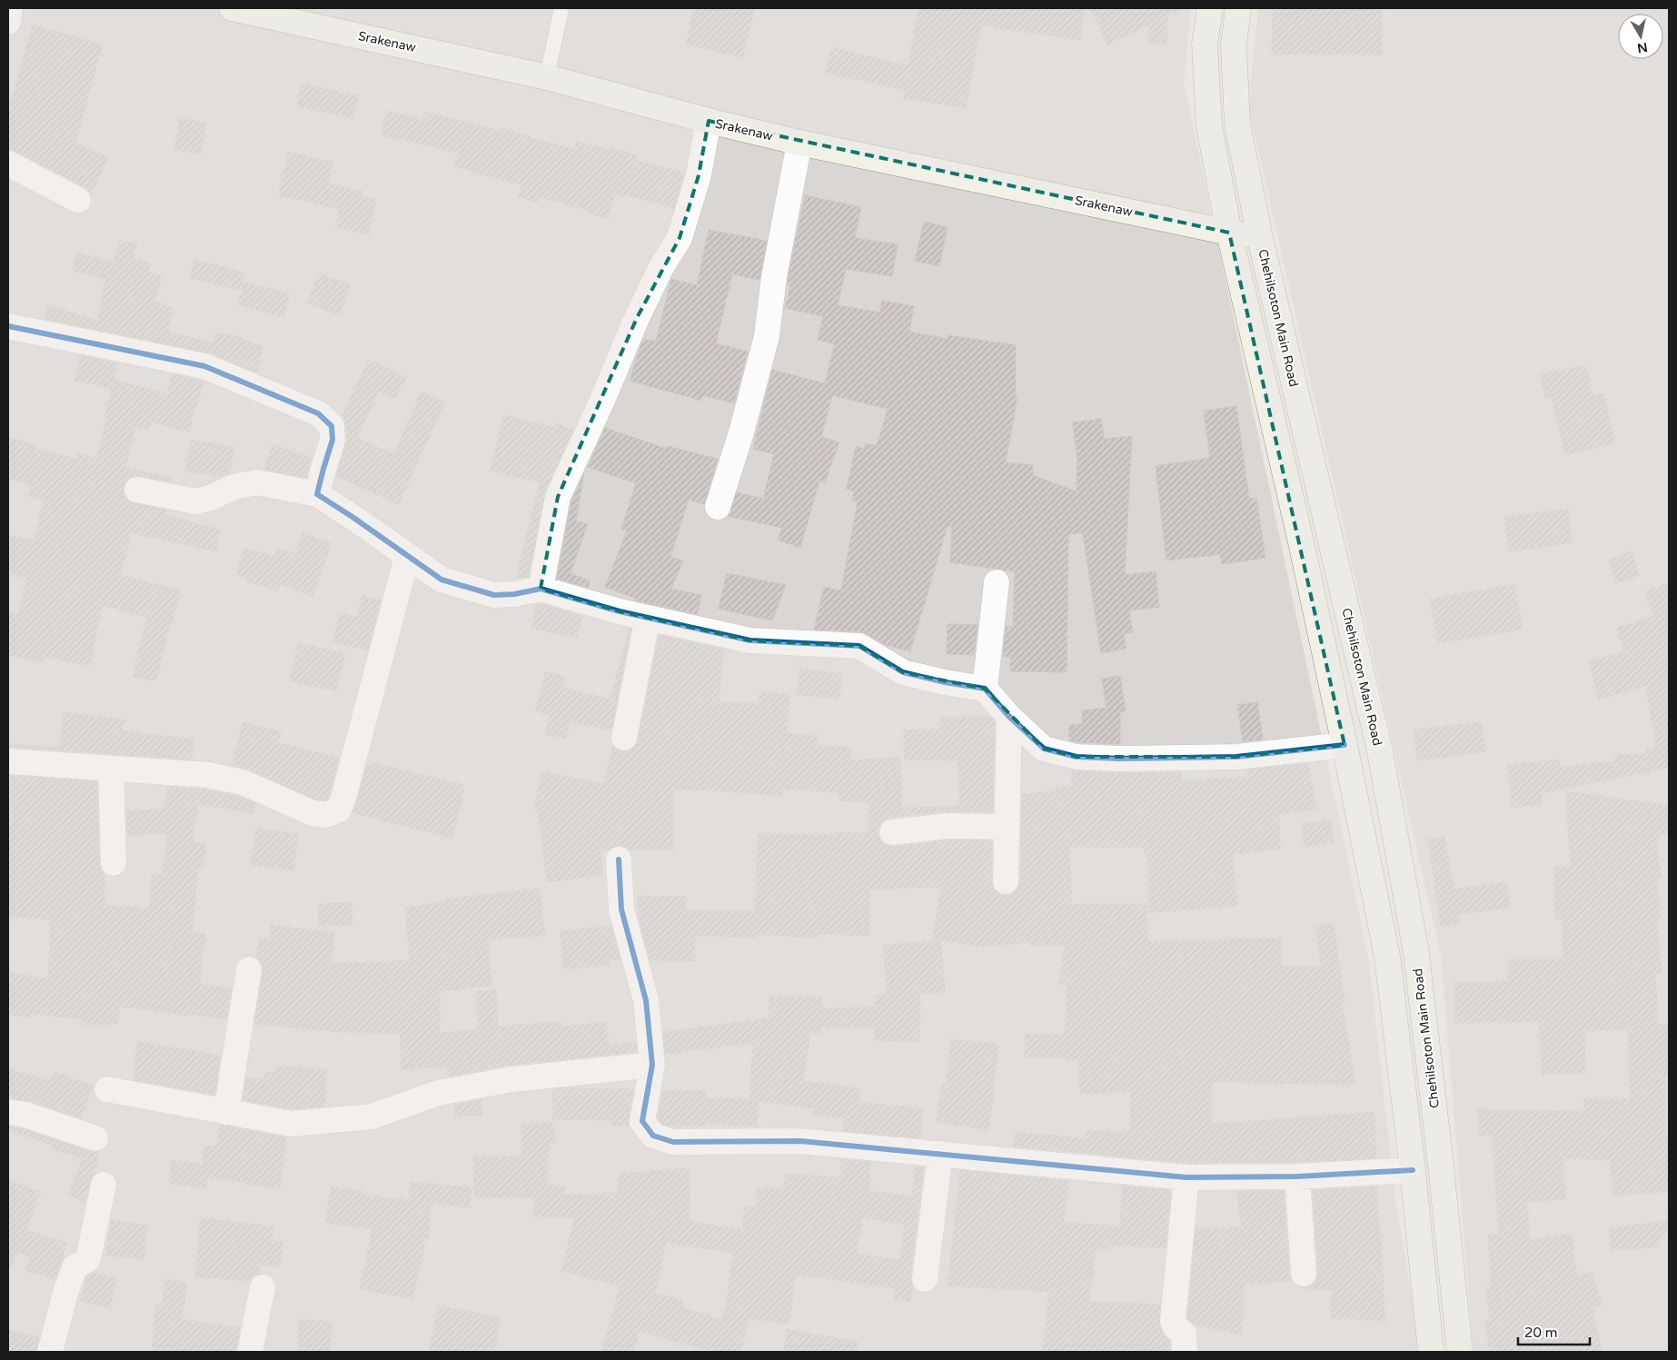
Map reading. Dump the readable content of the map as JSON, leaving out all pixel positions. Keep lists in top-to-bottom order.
{
  "streets": {
    "main road": ["Srakenaw", "Chehilsoton Main Road"]
  },
  "crossings": [
    ["Srakenaw", "Chehilsoton Main Road"]
  ],
  "scale_bar": "20 m",
  "north": "bottom"
}
